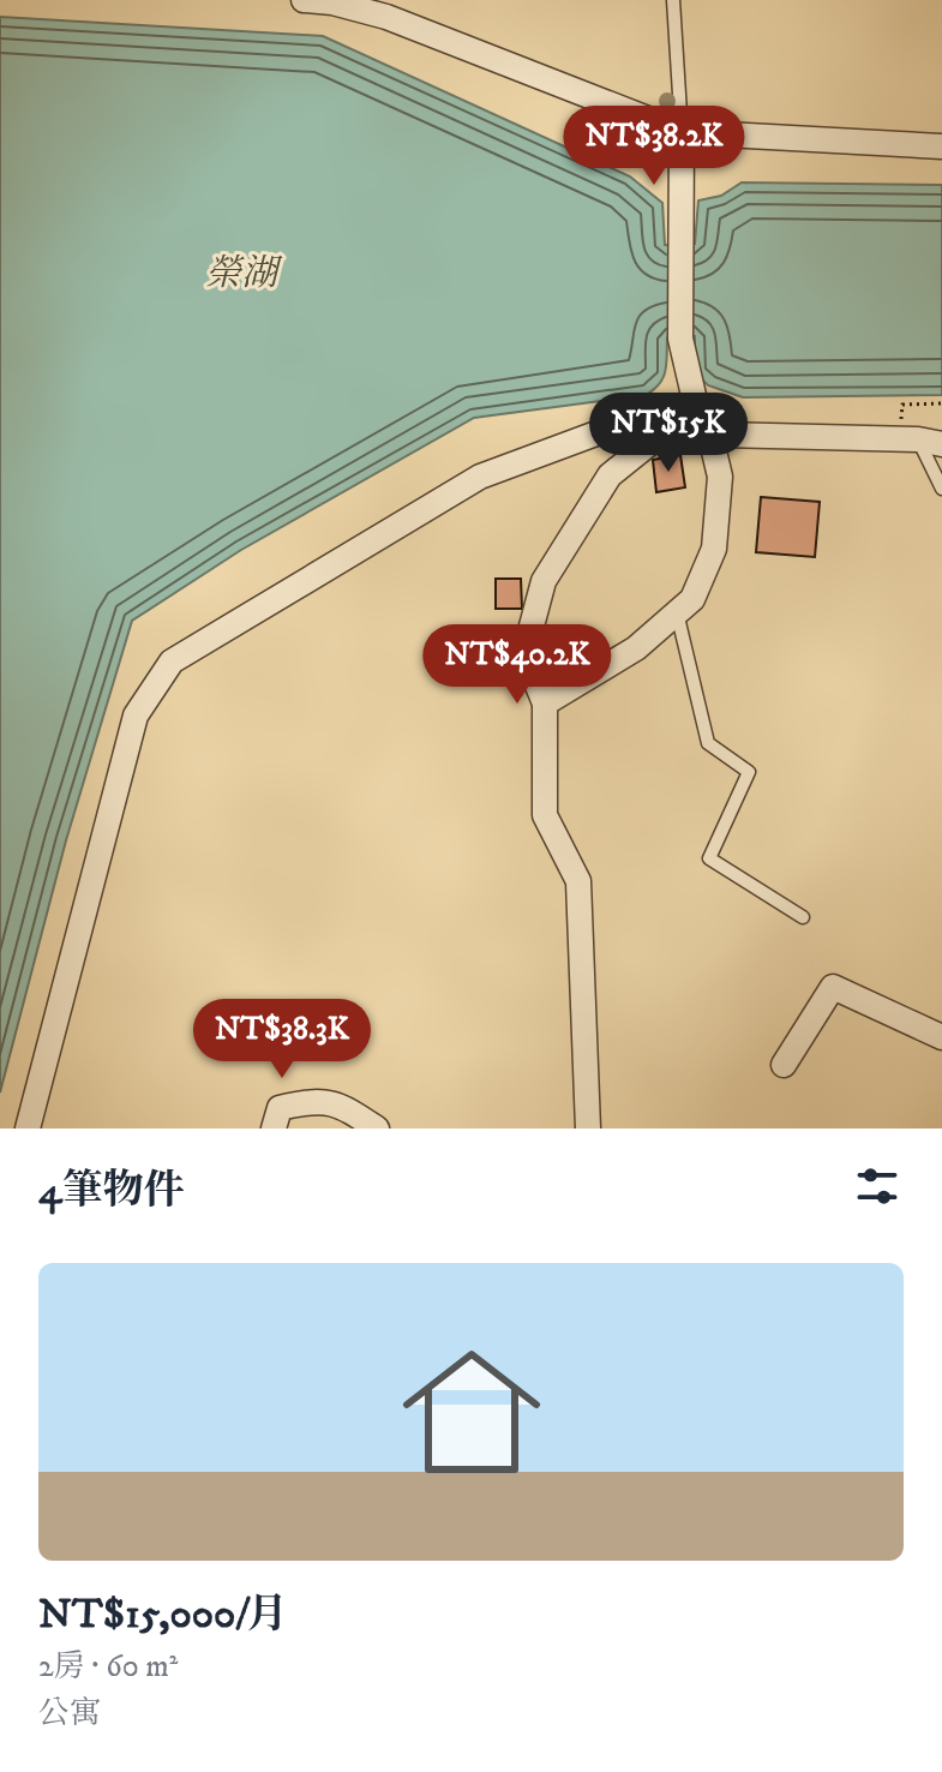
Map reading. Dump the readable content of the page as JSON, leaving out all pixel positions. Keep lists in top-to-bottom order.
{
  "water": ["榮湖"],
  "page": {
    "price": [
      "NT$38.2K",
      "NT$15K",
      "NT$40.2K",
      "NT$38.3K"
    ],
    "heading": "4筆物件",
    "list": [
      {
        "name": "NT$15,000/月",
        "note": "2房 · 60 m² · 公寓"
      }
    ]
  }
}
